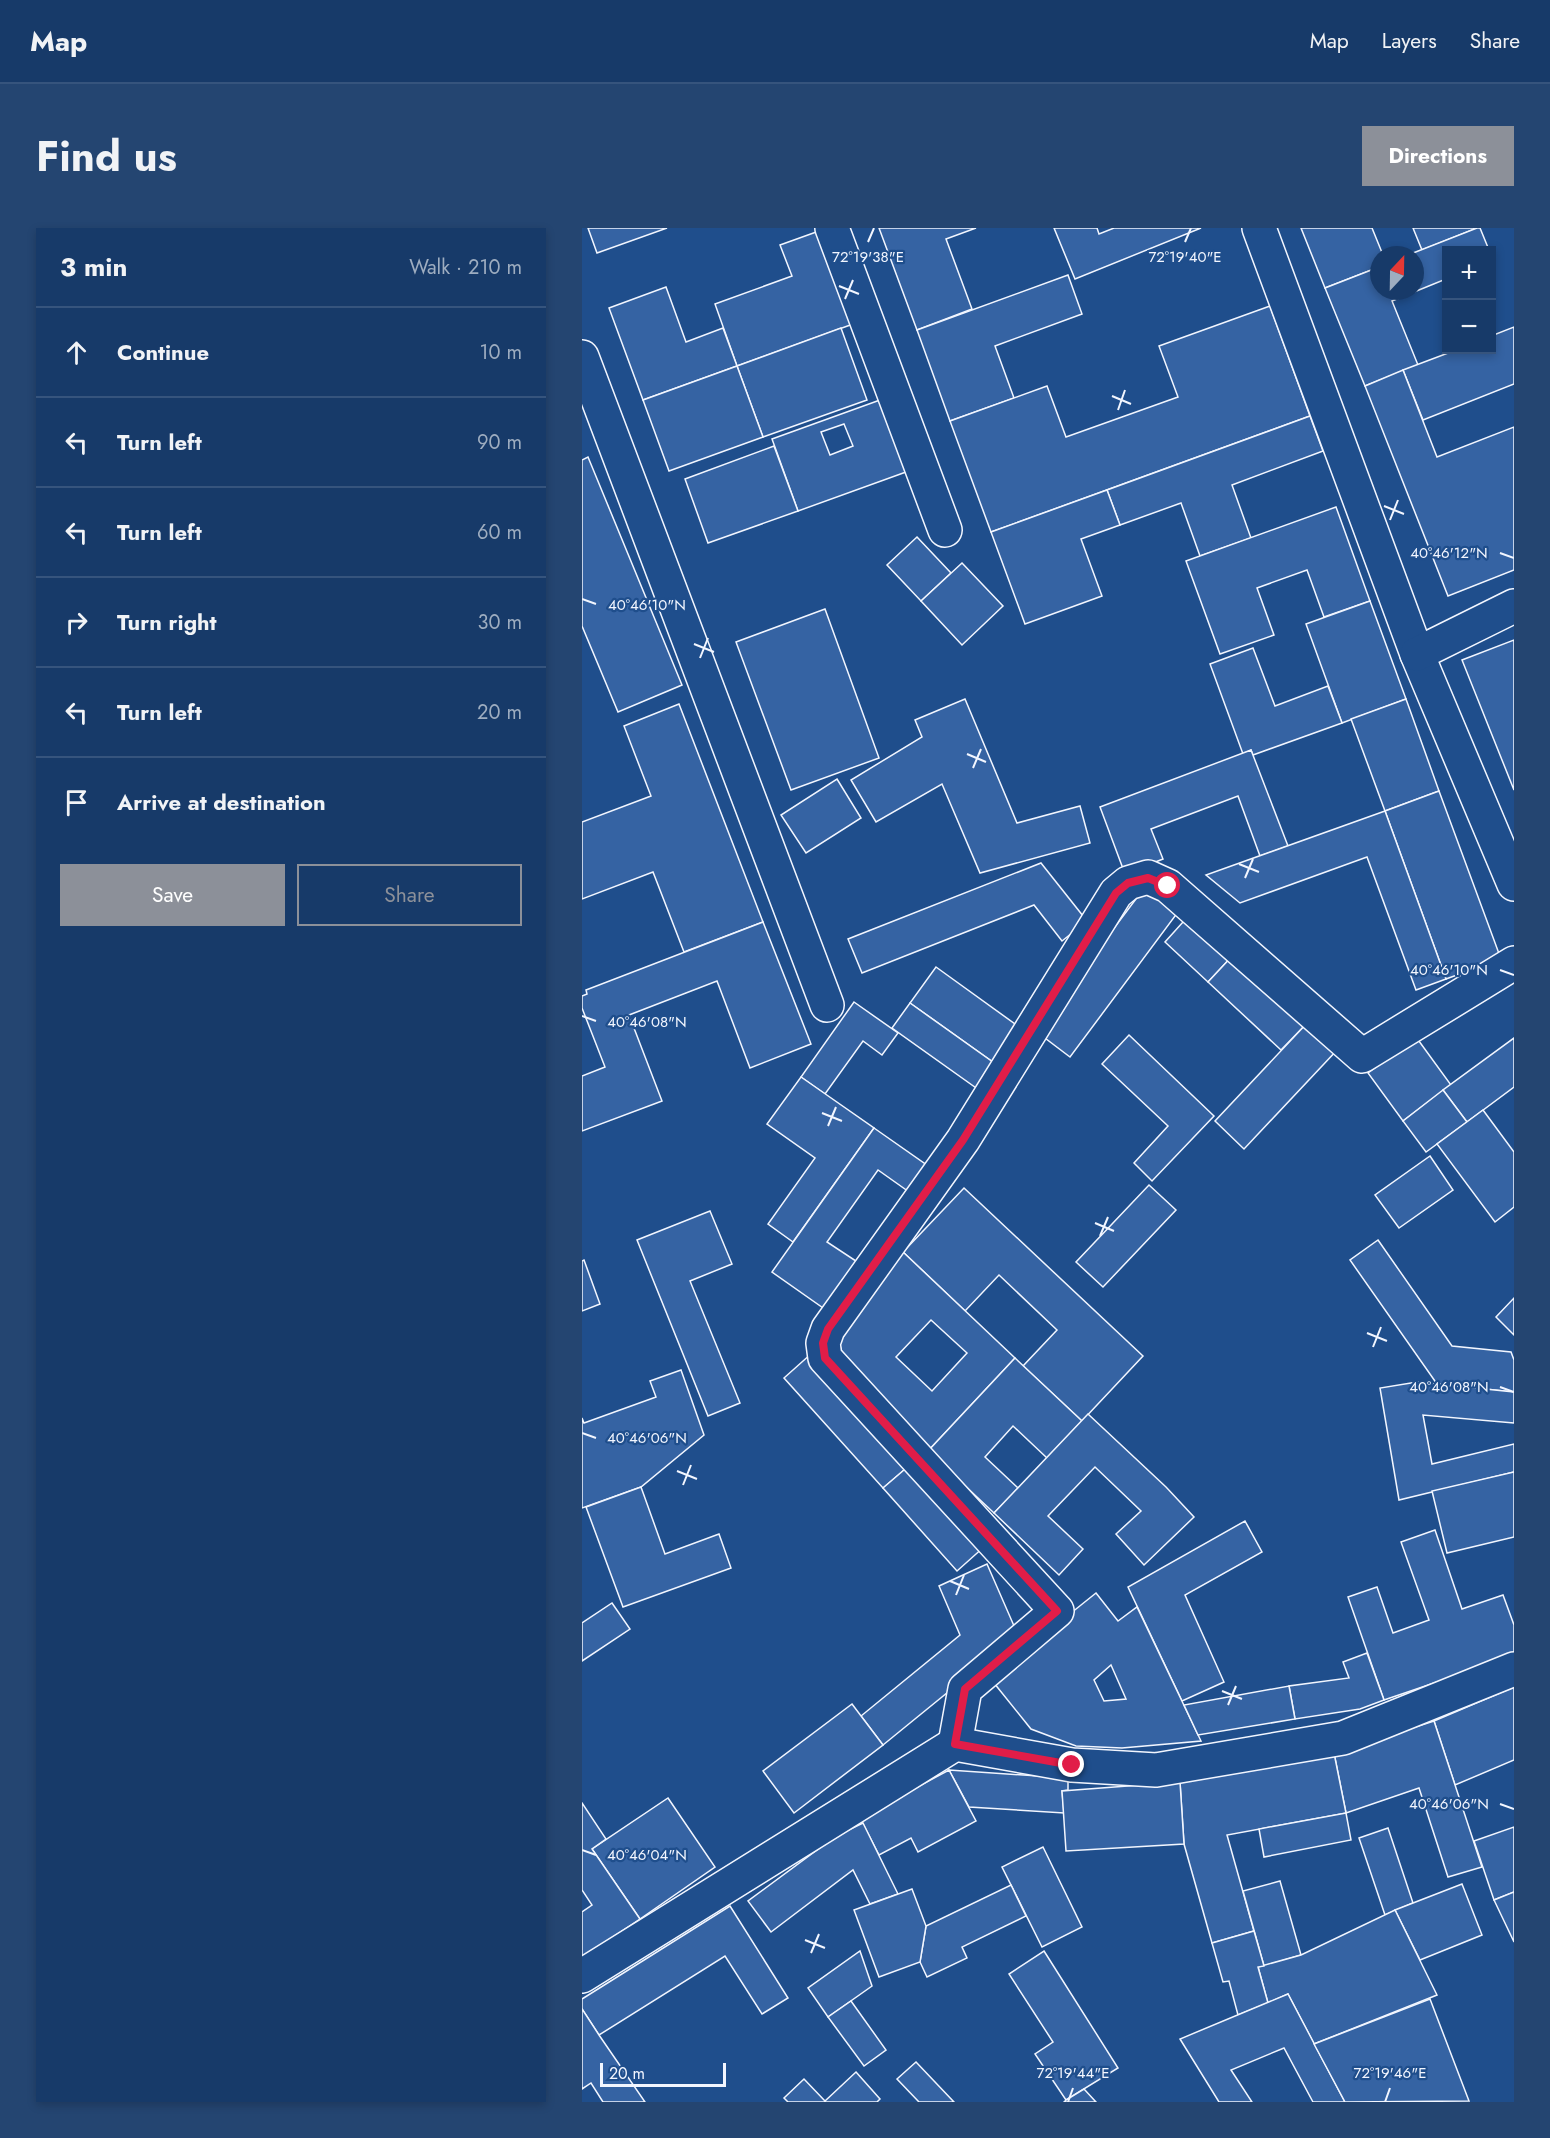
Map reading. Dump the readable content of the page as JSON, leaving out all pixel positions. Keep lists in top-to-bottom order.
{
  "scale_bar": "20 m",
  "north": "top",
  "page": {
    "header": "Map",
    "nav": ["Map", "Layers", "Share"],
    "title": "Find us",
    "buttons": [
      "Directions",
      ["Save", "Share"]
    ],
    "heading": ["3 min", "Walk · 210 m"],
    "map_buttons": ["+", "−"],
    "list": [
      ["Continue", "10 m"],
      ["Turn left", "90 m"],
      ["Turn left", "60 m"],
      ["Turn right", "30 m"],
      ["Turn left", "20 m"],
      "Arrive at destination"
    ],
    "scale": "20 m"
  },
  "coordinates": [
    "72°19'38\"E",
    "72°19'40\"E",
    "40°46'12\"N",
    "40°46'10\"N",
    "40°46'08\"N",
    "40°46'06\"N",
    "40°46'04\"N",
    "72°19'44\"E",
    "72°19'46\"E"
  ]
}
